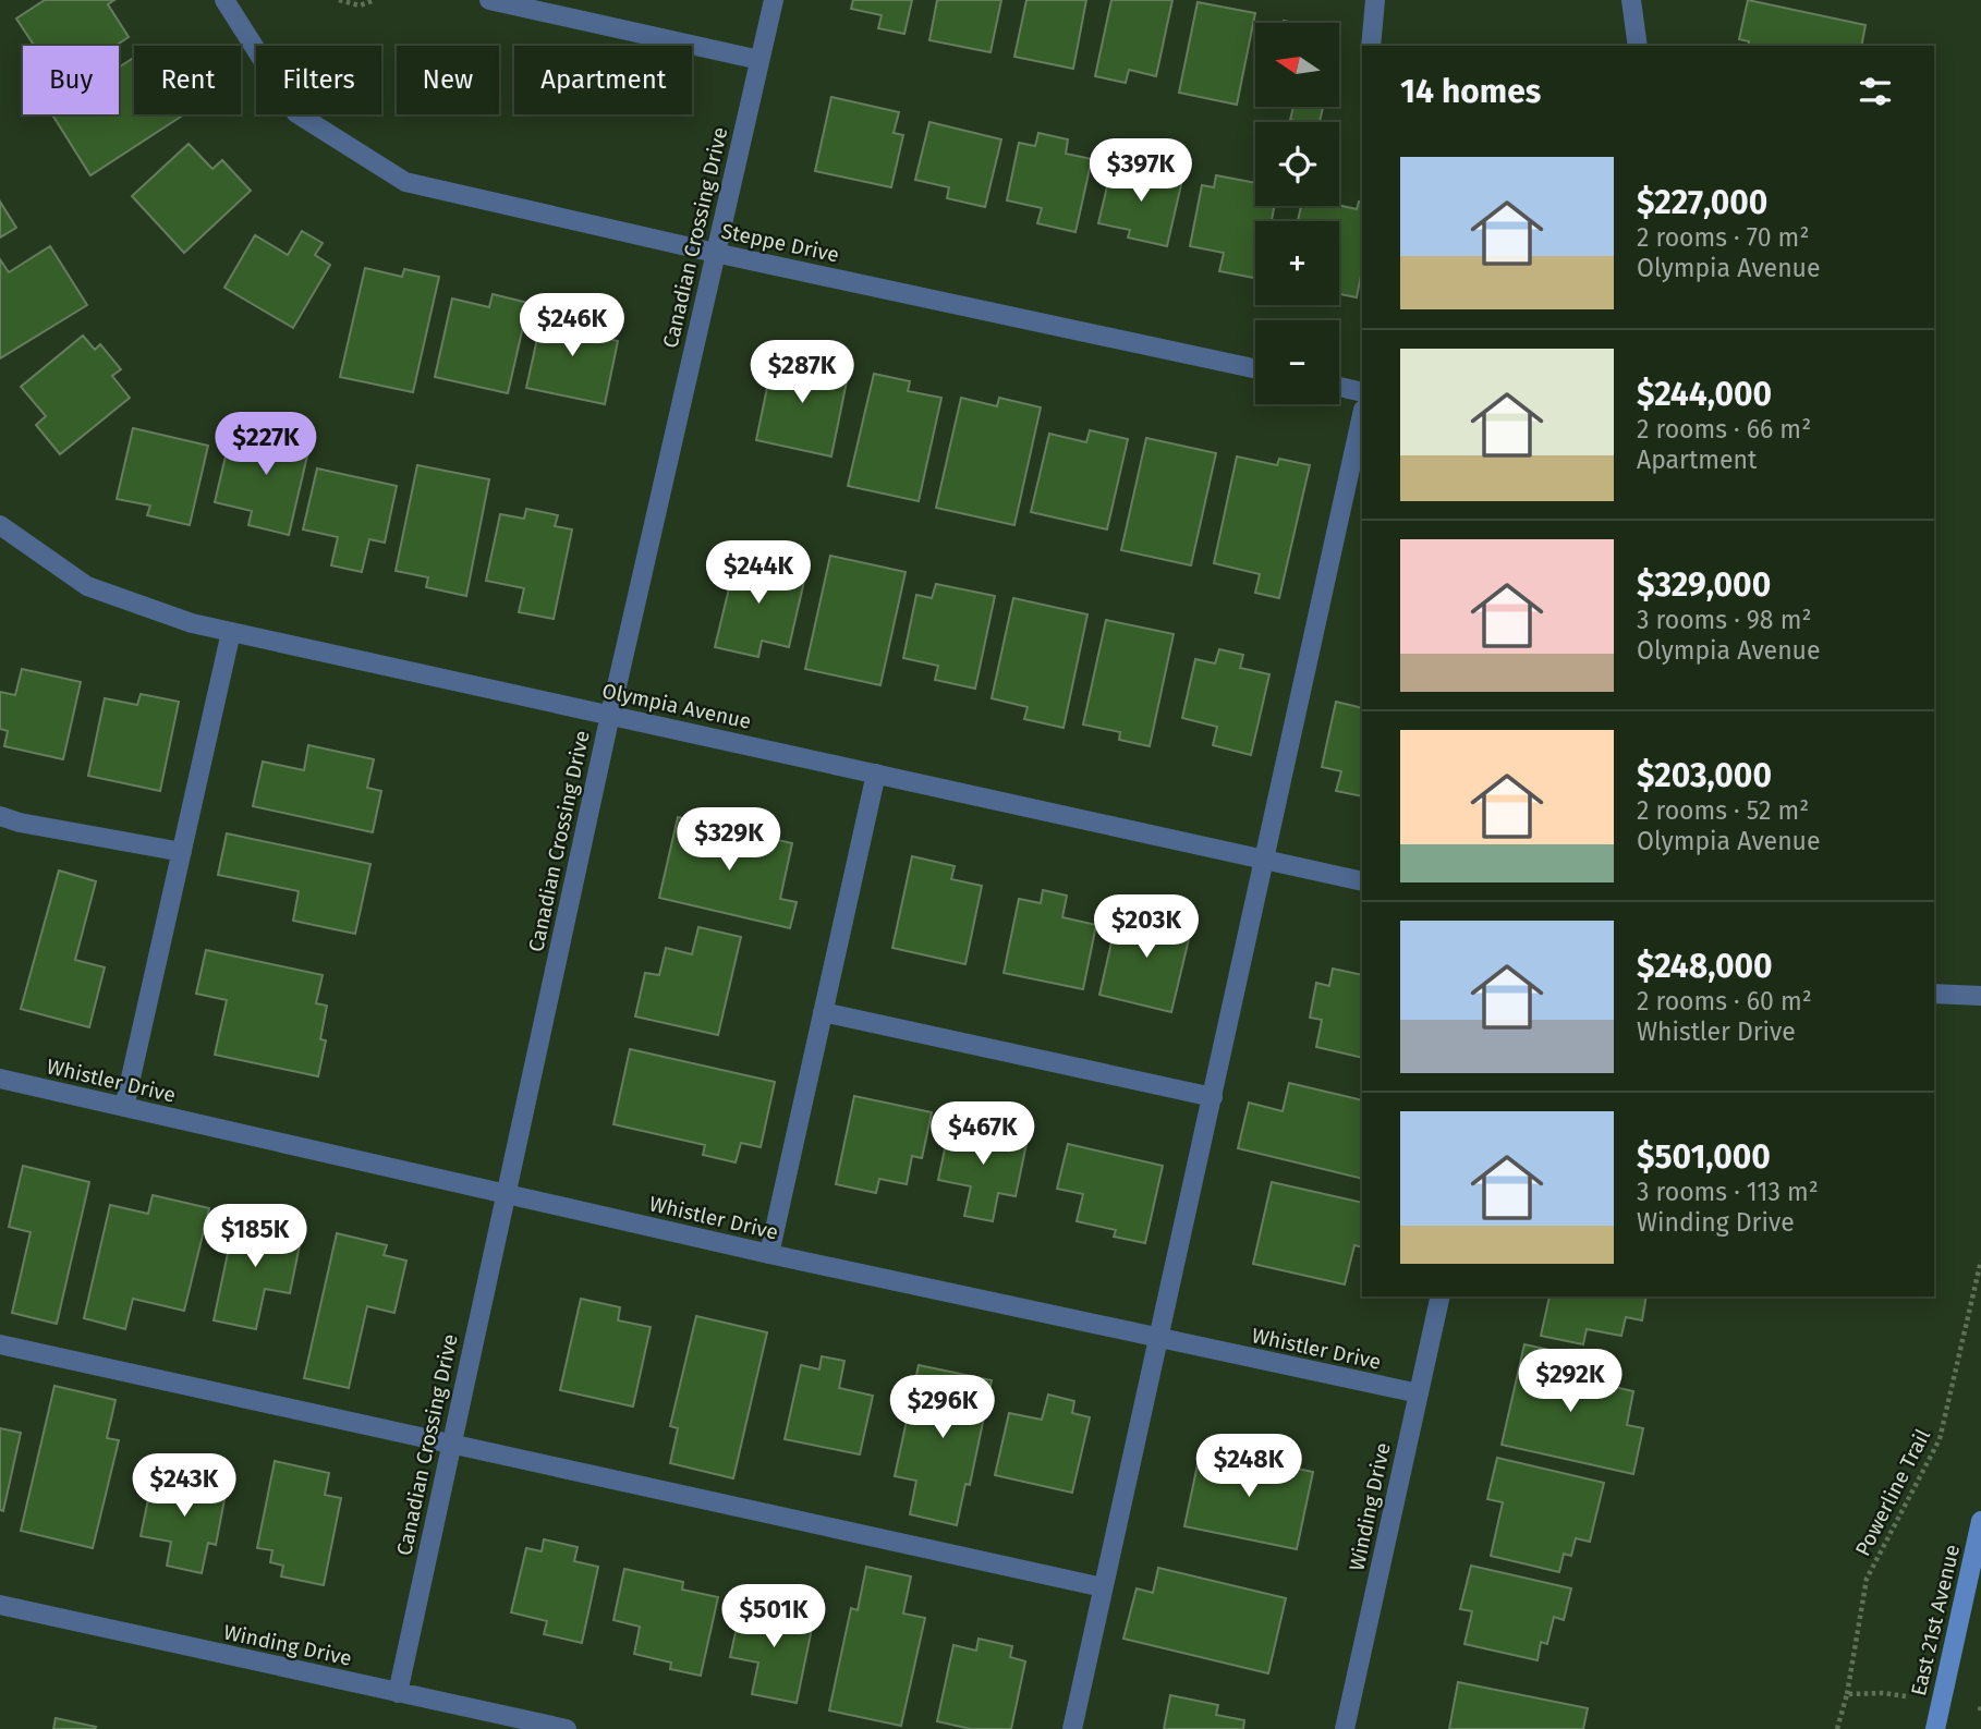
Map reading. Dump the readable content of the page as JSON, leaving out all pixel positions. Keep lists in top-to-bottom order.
{
  "streets": {
    "street": [
      "Canadian Crossing Drive",
      "Steppe Drive",
      "Olympia Avenue",
      "Whistler Drive",
      "Winding Drive",
      "East 21st Avenue"
    ],
    "path": ["Powerline Trail"]
  },
  "crossings": [
    ["Canadian Crossing Drive", "Steppe Drive"],
    ["Canadian Crossing Drive", "Olympia Avenue"],
    ["Canadian Crossing Drive", "Whistler Drive"],
    ["Canadian Crossing Drive", "Winding Drive"],
    ["Whistler Drive", "Winding Drive"]
  ],
  "north": "left",
  "page": {
    "map_buttons": ["+", "−"],
    "chip": [
      "Buy",
      "Rent",
      "Filters",
      "New",
      "Apartment"
    ],
    "heading": "14 homes",
    "list": [
      {
        "name": "$227,000",
        "note": "2 rooms · 70 m² · Olympia Avenue"
      },
      {
        "name": "$244,000",
        "note": "2 rooms · 66 m² · Apartment"
      },
      {
        "name": "$329,000",
        "note": "3 rooms · 98 m² · Olympia Avenue"
      },
      {
        "name": "$203,000",
        "note": "2 rooms · 52 m² · Olympia Avenue"
      },
      {
        "name": "$248,000",
        "note": "2 rooms · 60 m² · Whistler Drive"
      },
      {
        "name": "$501,000",
        "note": "3 rooms · 113 m² · Winding Drive"
      }
    ],
    "price": [
      "$397K",
      "$246K",
      "$287K",
      "$227K",
      "$244K",
      "$329K",
      "$203K",
      "$467K",
      "$185K",
      "$292K",
      "$296K",
      "$248K",
      "$243K",
      "$501K"
    ]
  }
}
